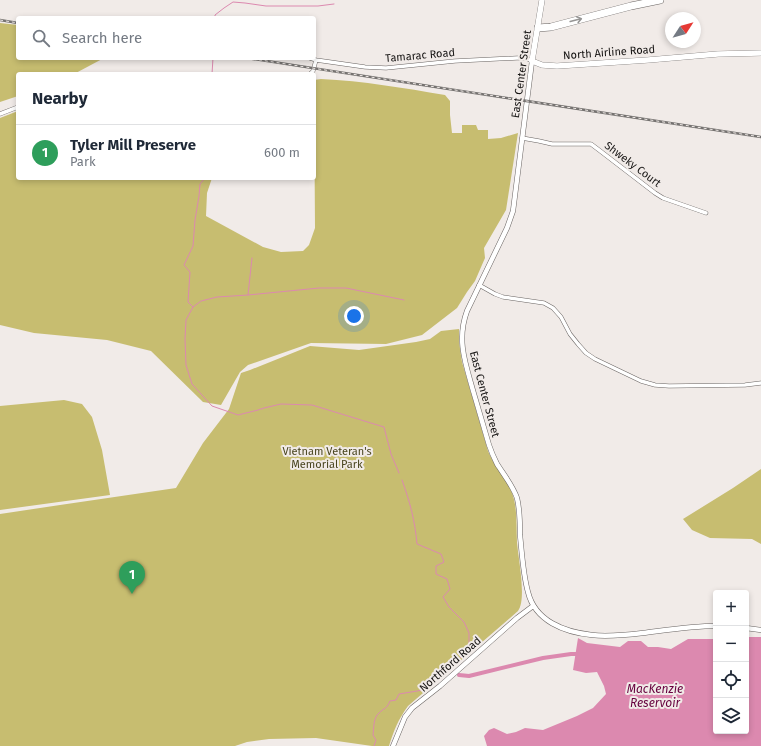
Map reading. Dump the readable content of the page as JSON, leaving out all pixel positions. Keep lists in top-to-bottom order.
{
  "streets": {
    "main road": ["North Airline Road", "East Center Street"],
    "street": ["Tamarac Road", "Shweky Court", "Northford Road"]
  },
  "crossings": [
    ["North Airline Road", "Tamarac Road"],
    ["North Airline Road", "East Center Street"],
    ["Tamarac Road", "East Center Street"],
    ["East Center Street", "Shweky Court"],
    ["East Center Street", "Northford Road"]
  ],
  "water": ["MacKenzie Reservoir"],
  "parks": ["Vietnam Veteran's Memorial Park"],
  "north": "top right",
  "page": {
    "search": "Search here",
    "heading": "Nearby",
    "list": [
      {
        "mark": "1",
        "name": "Tyler Mill Preserve",
        "note": "Park",
        "value": "600 m"
      }
    ],
    "pins": "1",
    "map_buttons": ["+", "−"]
  }
}
